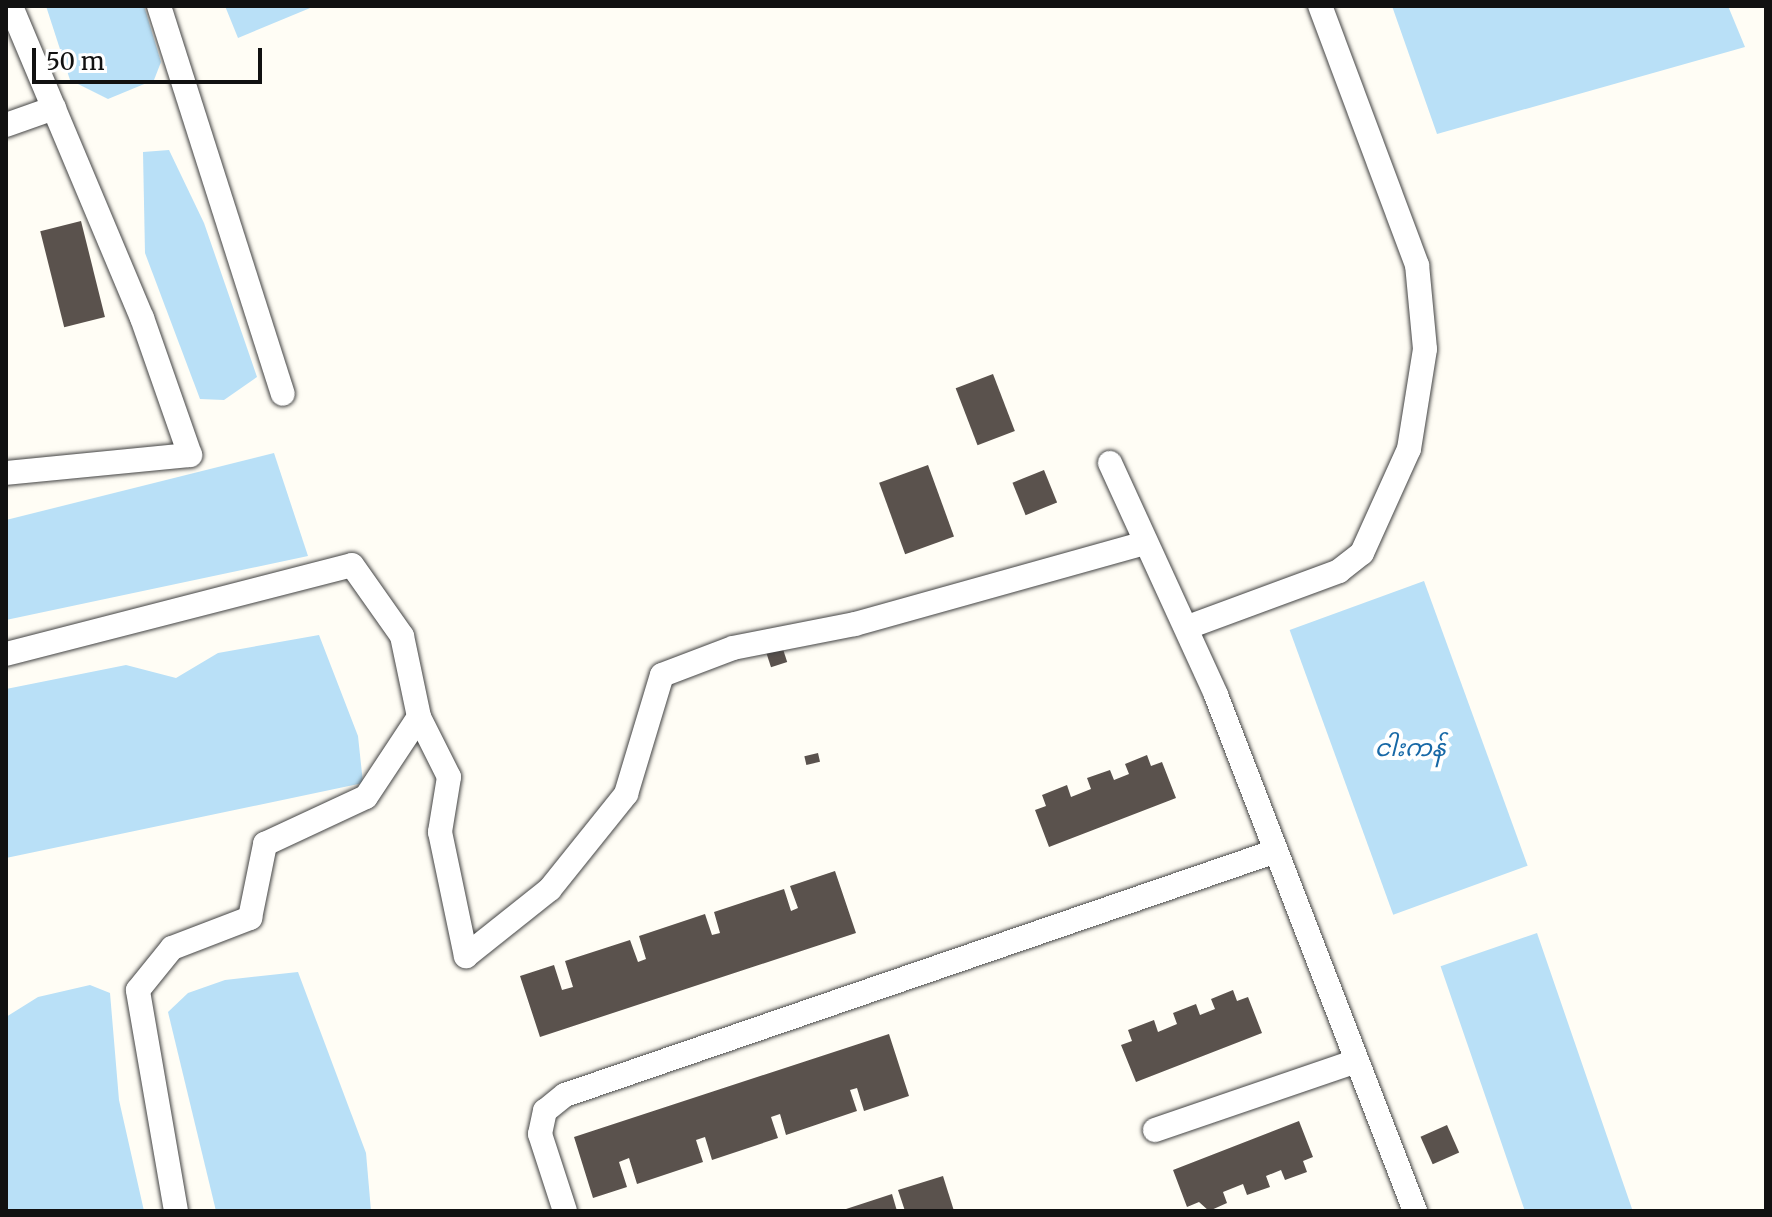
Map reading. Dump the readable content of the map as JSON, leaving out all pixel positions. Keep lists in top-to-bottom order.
{
  "water": ["ငါးကန်"],
  "scale_bar": "50 m"
}
